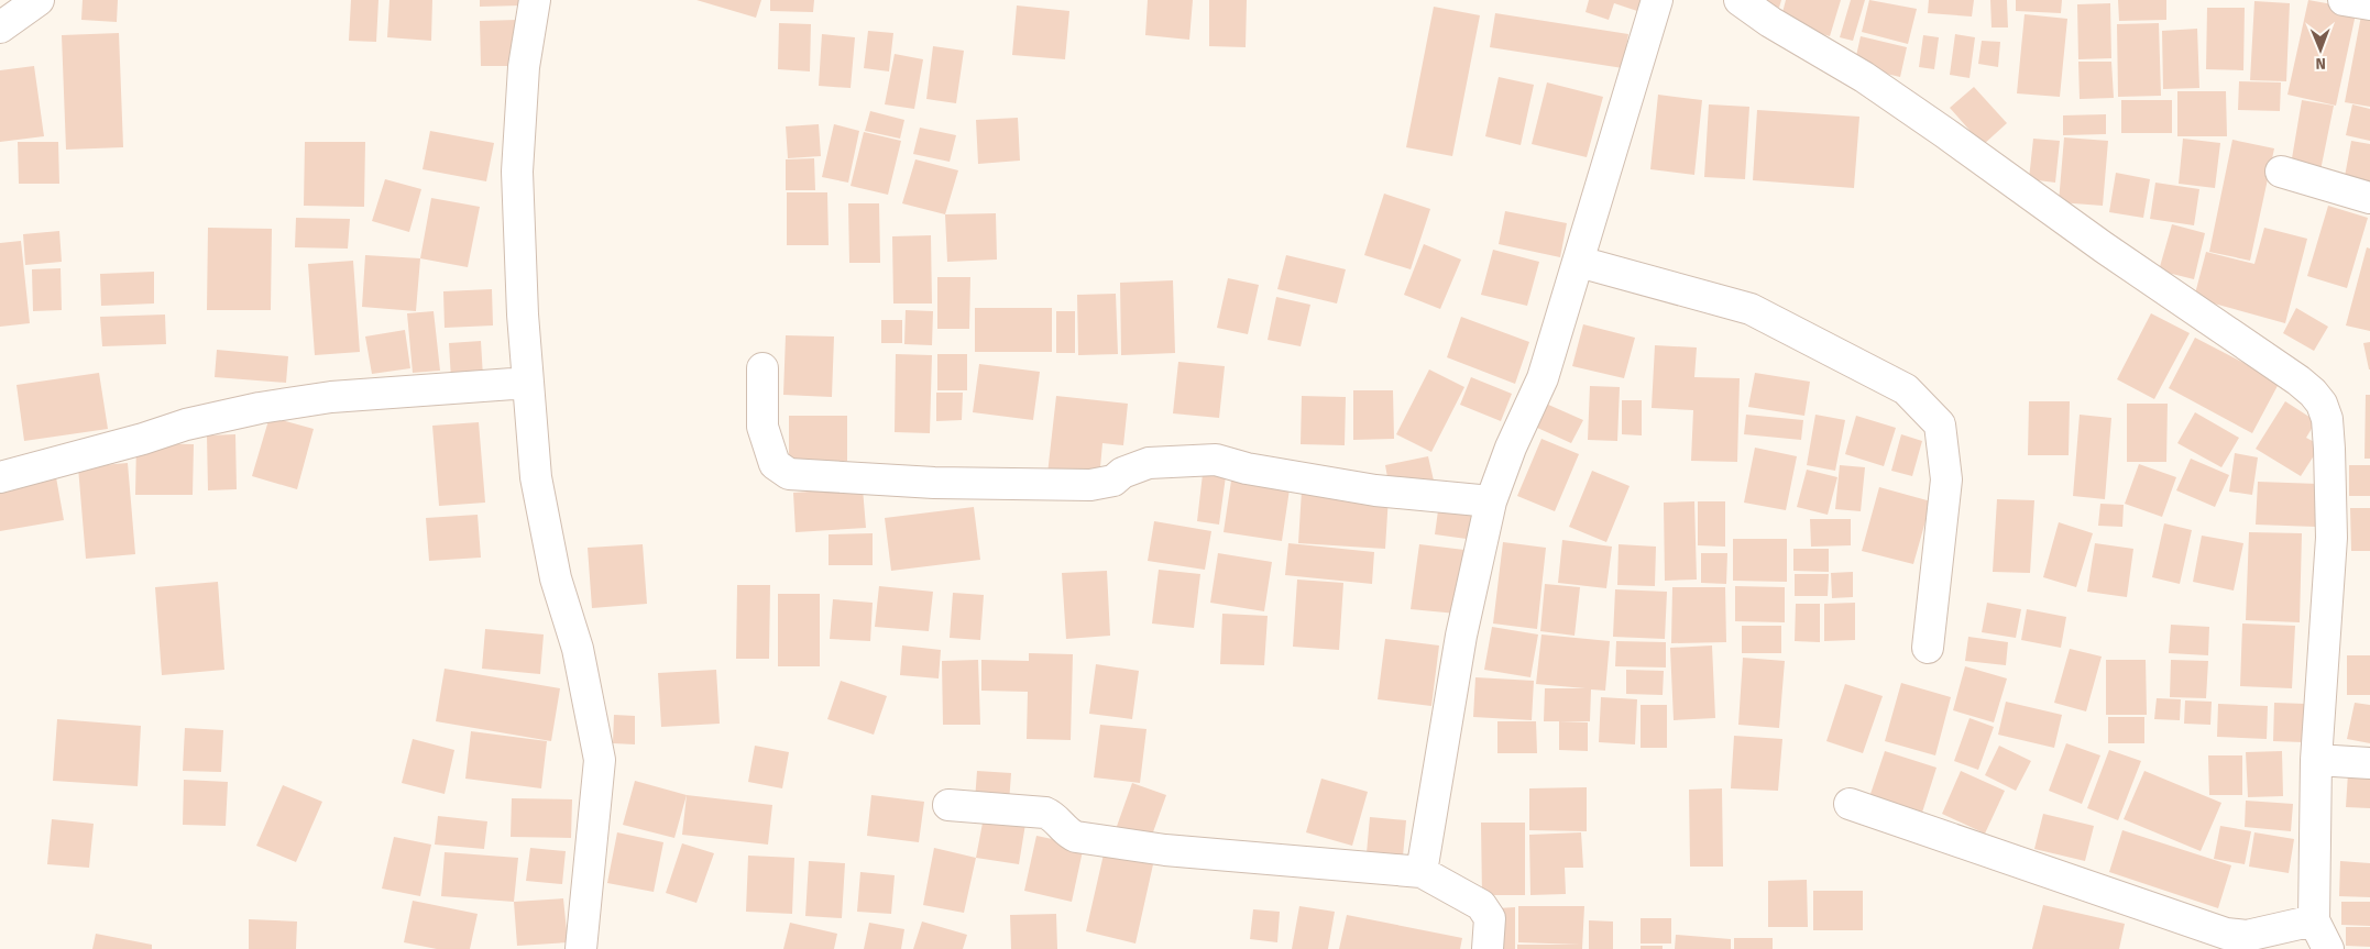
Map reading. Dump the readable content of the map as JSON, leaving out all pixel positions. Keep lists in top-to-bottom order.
{
  "north": "bottom"
}
